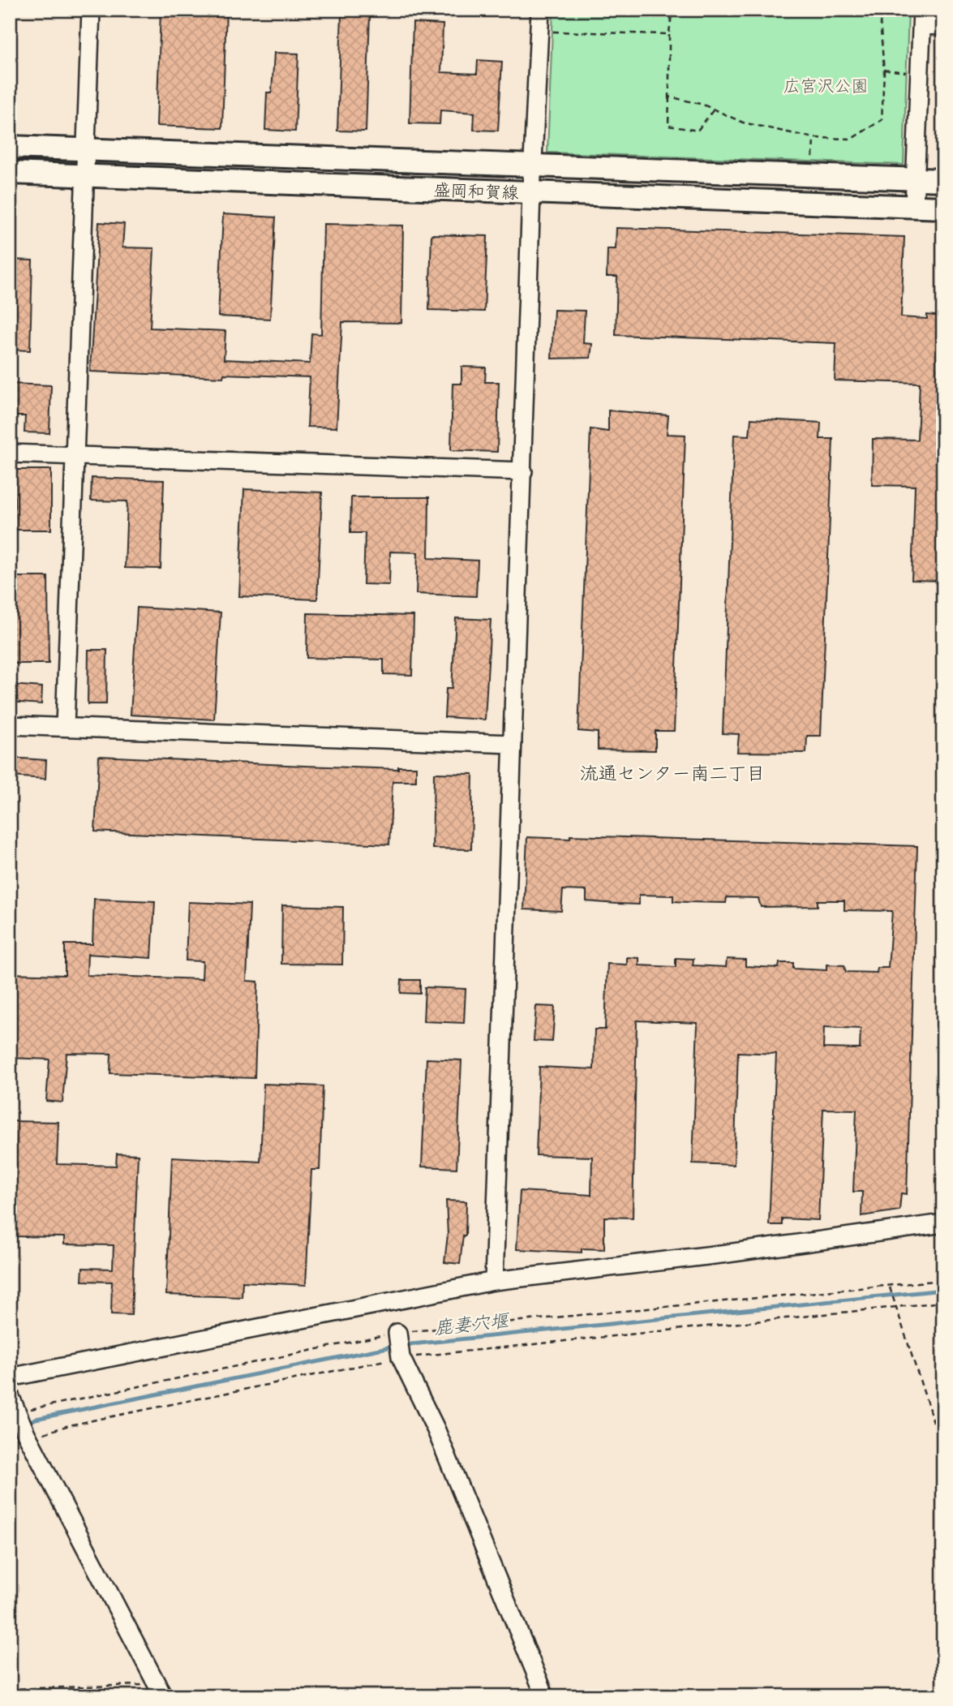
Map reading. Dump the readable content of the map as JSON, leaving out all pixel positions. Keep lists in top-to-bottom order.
{
  "streets": {
    "main road": ["盛岡和賀線"]
  },
  "districts": ["流通センター南二丁目"],
  "water": ["鹿妻穴堰"],
  "parks": ["広宮沢公園"]
}
